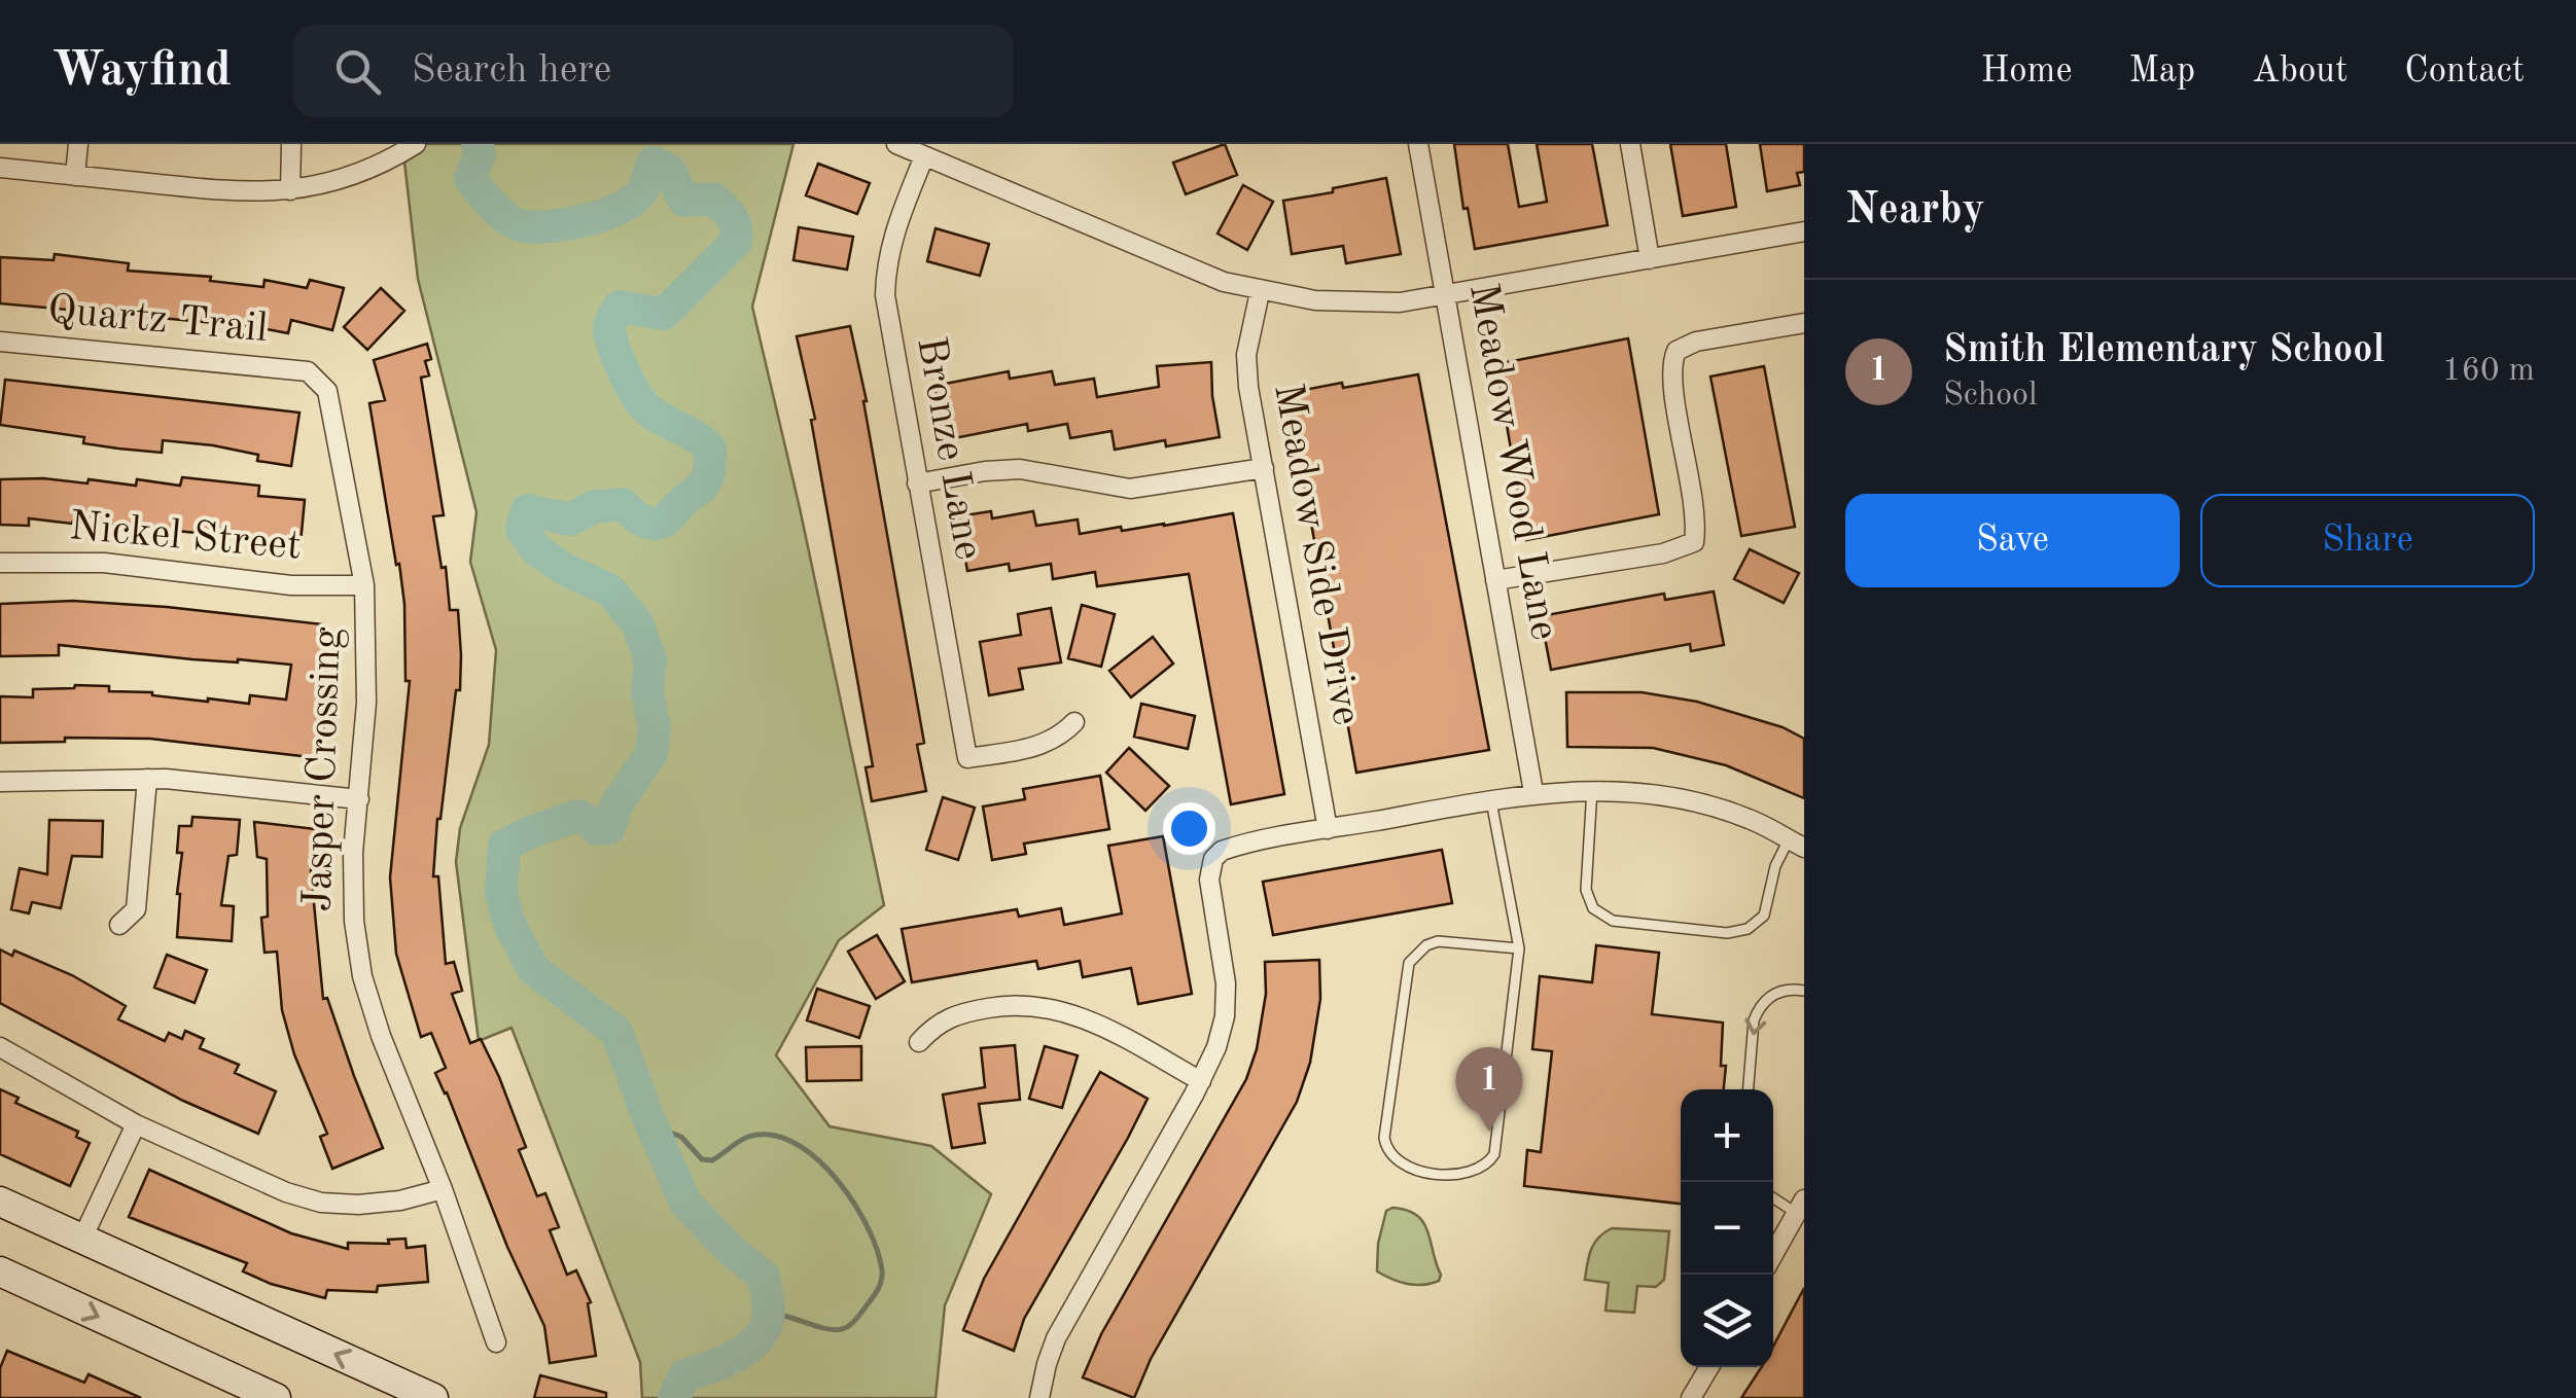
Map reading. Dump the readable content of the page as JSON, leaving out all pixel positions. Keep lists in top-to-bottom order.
{
  "streets": {
    "street": [
      "Quartz Trail",
      "Bronze Lane",
      "Meadow Wood Lane",
      "Nickel Street",
      "Meadow Side Drive",
      "Jasper Crossing"
    ]
  },
  "crossings": [
    ["Quartz Trail", "Jasper Crossing"],
    ["Nickel Street", "Jasper Crossing"]
  ],
  "page": {
    "header": "Wayfind",
    "search": "Search here",
    "nav": [
      "Home",
      "Map",
      "About",
      "Contact"
    ],
    "heading": "Nearby",
    "list": [
      {
        "mark": "1",
        "name": "Smith Elementary School",
        "note": "School",
        "value": "160 m"
      }
    ],
    "buttons": ["Save", "Share"],
    "pins": "1",
    "map_buttons": ["+", "−"]
  }
}
